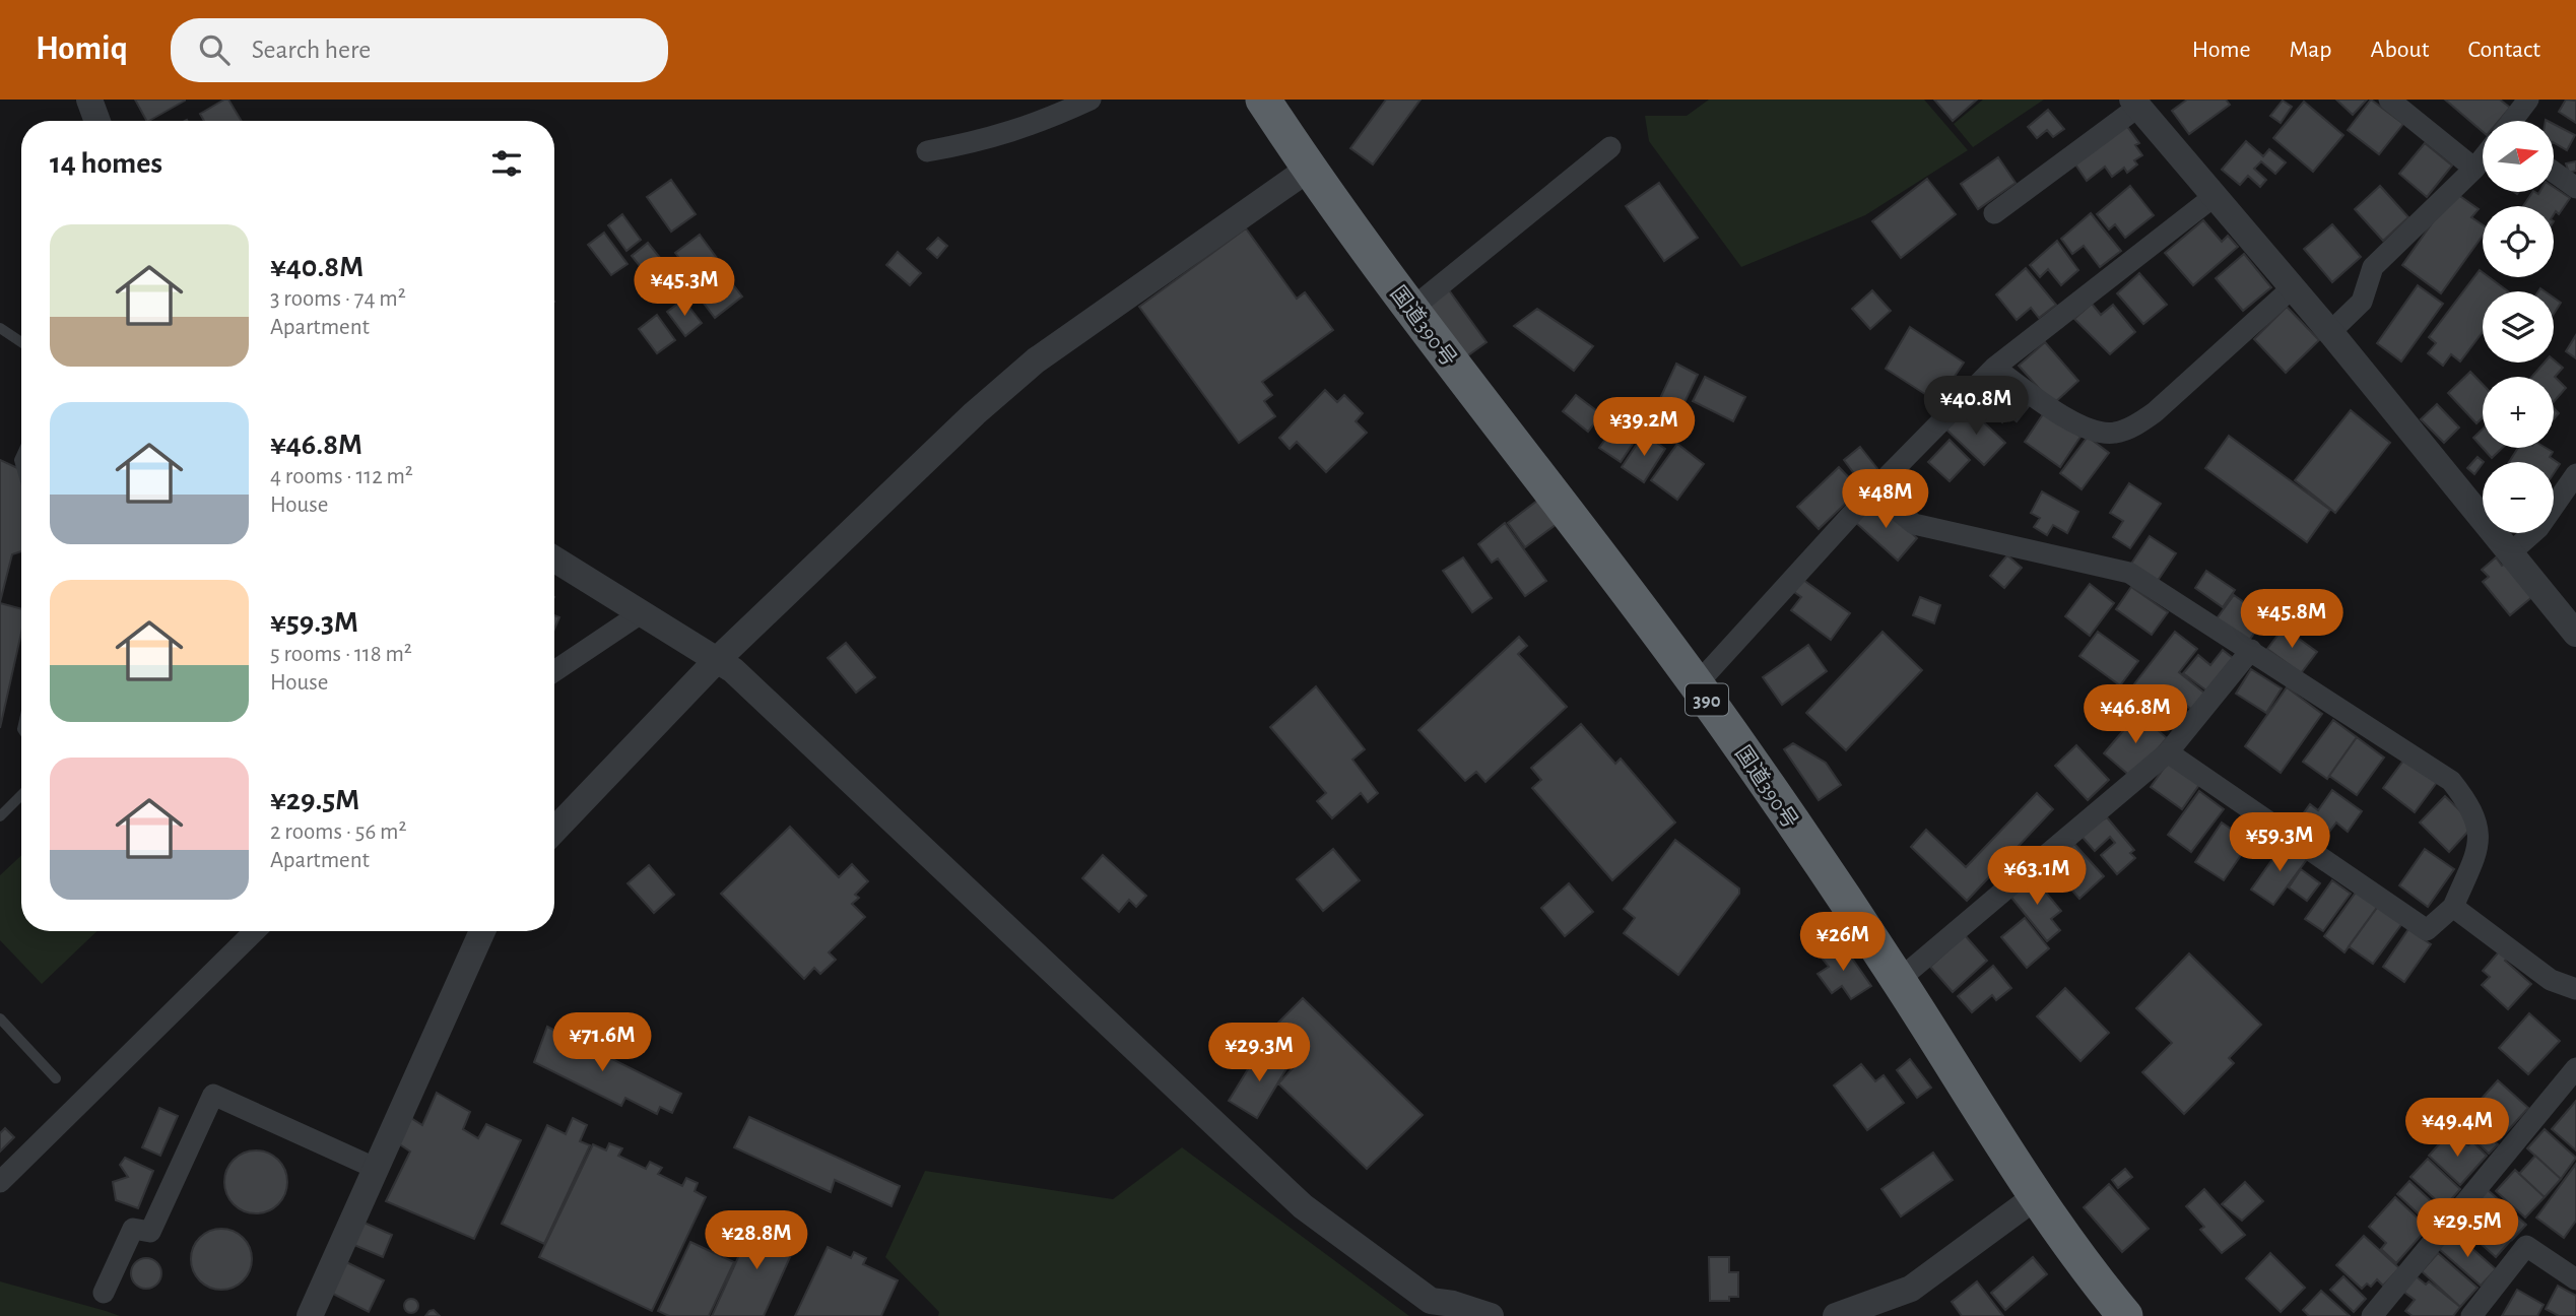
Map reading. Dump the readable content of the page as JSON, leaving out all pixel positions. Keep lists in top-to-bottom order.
{
  "streets": {
    "highway": ["国道390号", "390"]
  },
  "north": "right",
  "page": {
    "header": "Homiq",
    "search": "Search here",
    "nav": [
      "Home",
      "Map",
      "About",
      "Contact"
    ],
    "map_buttons": ["+", "−"],
    "heading": "14 homes",
    "list": [
      {
        "name": "¥40.8M",
        "note": "3 rooms · 74 m² · Apartment"
      },
      {
        "name": "¥46.8M",
        "note": "4 rooms · 112 m² · House"
      },
      {
        "name": "¥59.3M",
        "note": "5 rooms · 118 m² · House"
      },
      {
        "name": "¥29.5M",
        "note": "2 rooms · 56 m² · Apartment"
      }
    ],
    "price": [
      "¥45.3M",
      "¥40.8M",
      "¥39.2M",
      "¥48M",
      "¥45.8M",
      "¥46.8M",
      "¥59.3M",
      "¥63.1M",
      "¥26M",
      "¥71.6M",
      "¥29.3M",
      "¥49.4M",
      "¥29.5M",
      "¥28.8M"
    ]
  }
}
